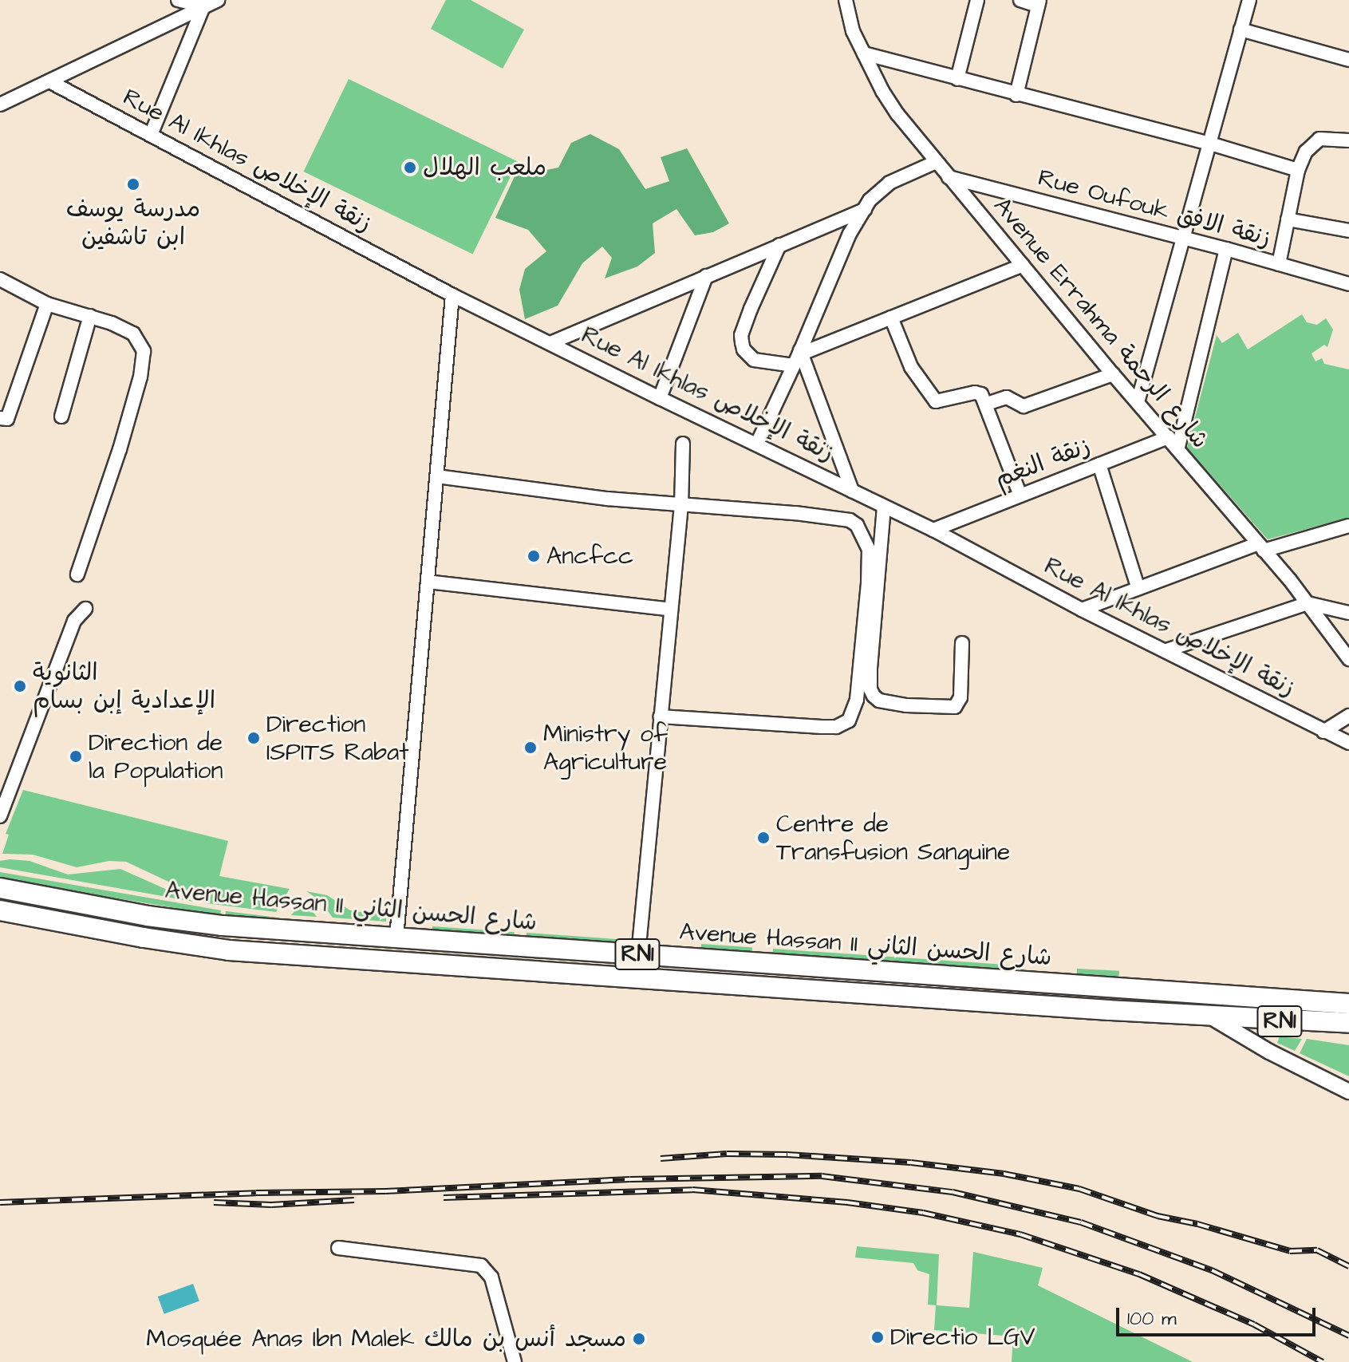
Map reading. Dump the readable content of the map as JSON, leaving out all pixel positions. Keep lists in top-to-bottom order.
{
  "streets": {
    "main road": ["Avenue Hassan II شارع الحسن الثاني", "RN1"],
    "street": [
      "Rue Al Ikhlas زنقة الإخلاص",
      "Rue Oufouk زنقة الافق",
      "Avenue Errahma شارع الرحمة",
      "زنقة النغم"
    ]
  },
  "crossings": [
    ["Rue Al Ikhlas زنقة الإخلاص", "زنقة النغم"],
    ["Rue Oufouk زنقة الافق", "Avenue Errahma شارع الرحمة"],
    ["Avenue Errahma شارع الرحمة", "زنقة النغم"]
  ],
  "places": [
    "ملعب الهلال",
    "مدرسة يوسف ابن تاشفين",
    "Ancfcc",
    "الثانوية الإعدادية إبن بسام",
    "Direction ISPITS Rabat",
    "Ministry of Agriculture",
    "Direction de la Population",
    "Centre de Transfusion Sanguine",
    "Directio LGV",
    "Mosquée Anas Ibn Malek مسجد أنس بن مالك"
  ],
  "scale_bar": "100 m"
}
